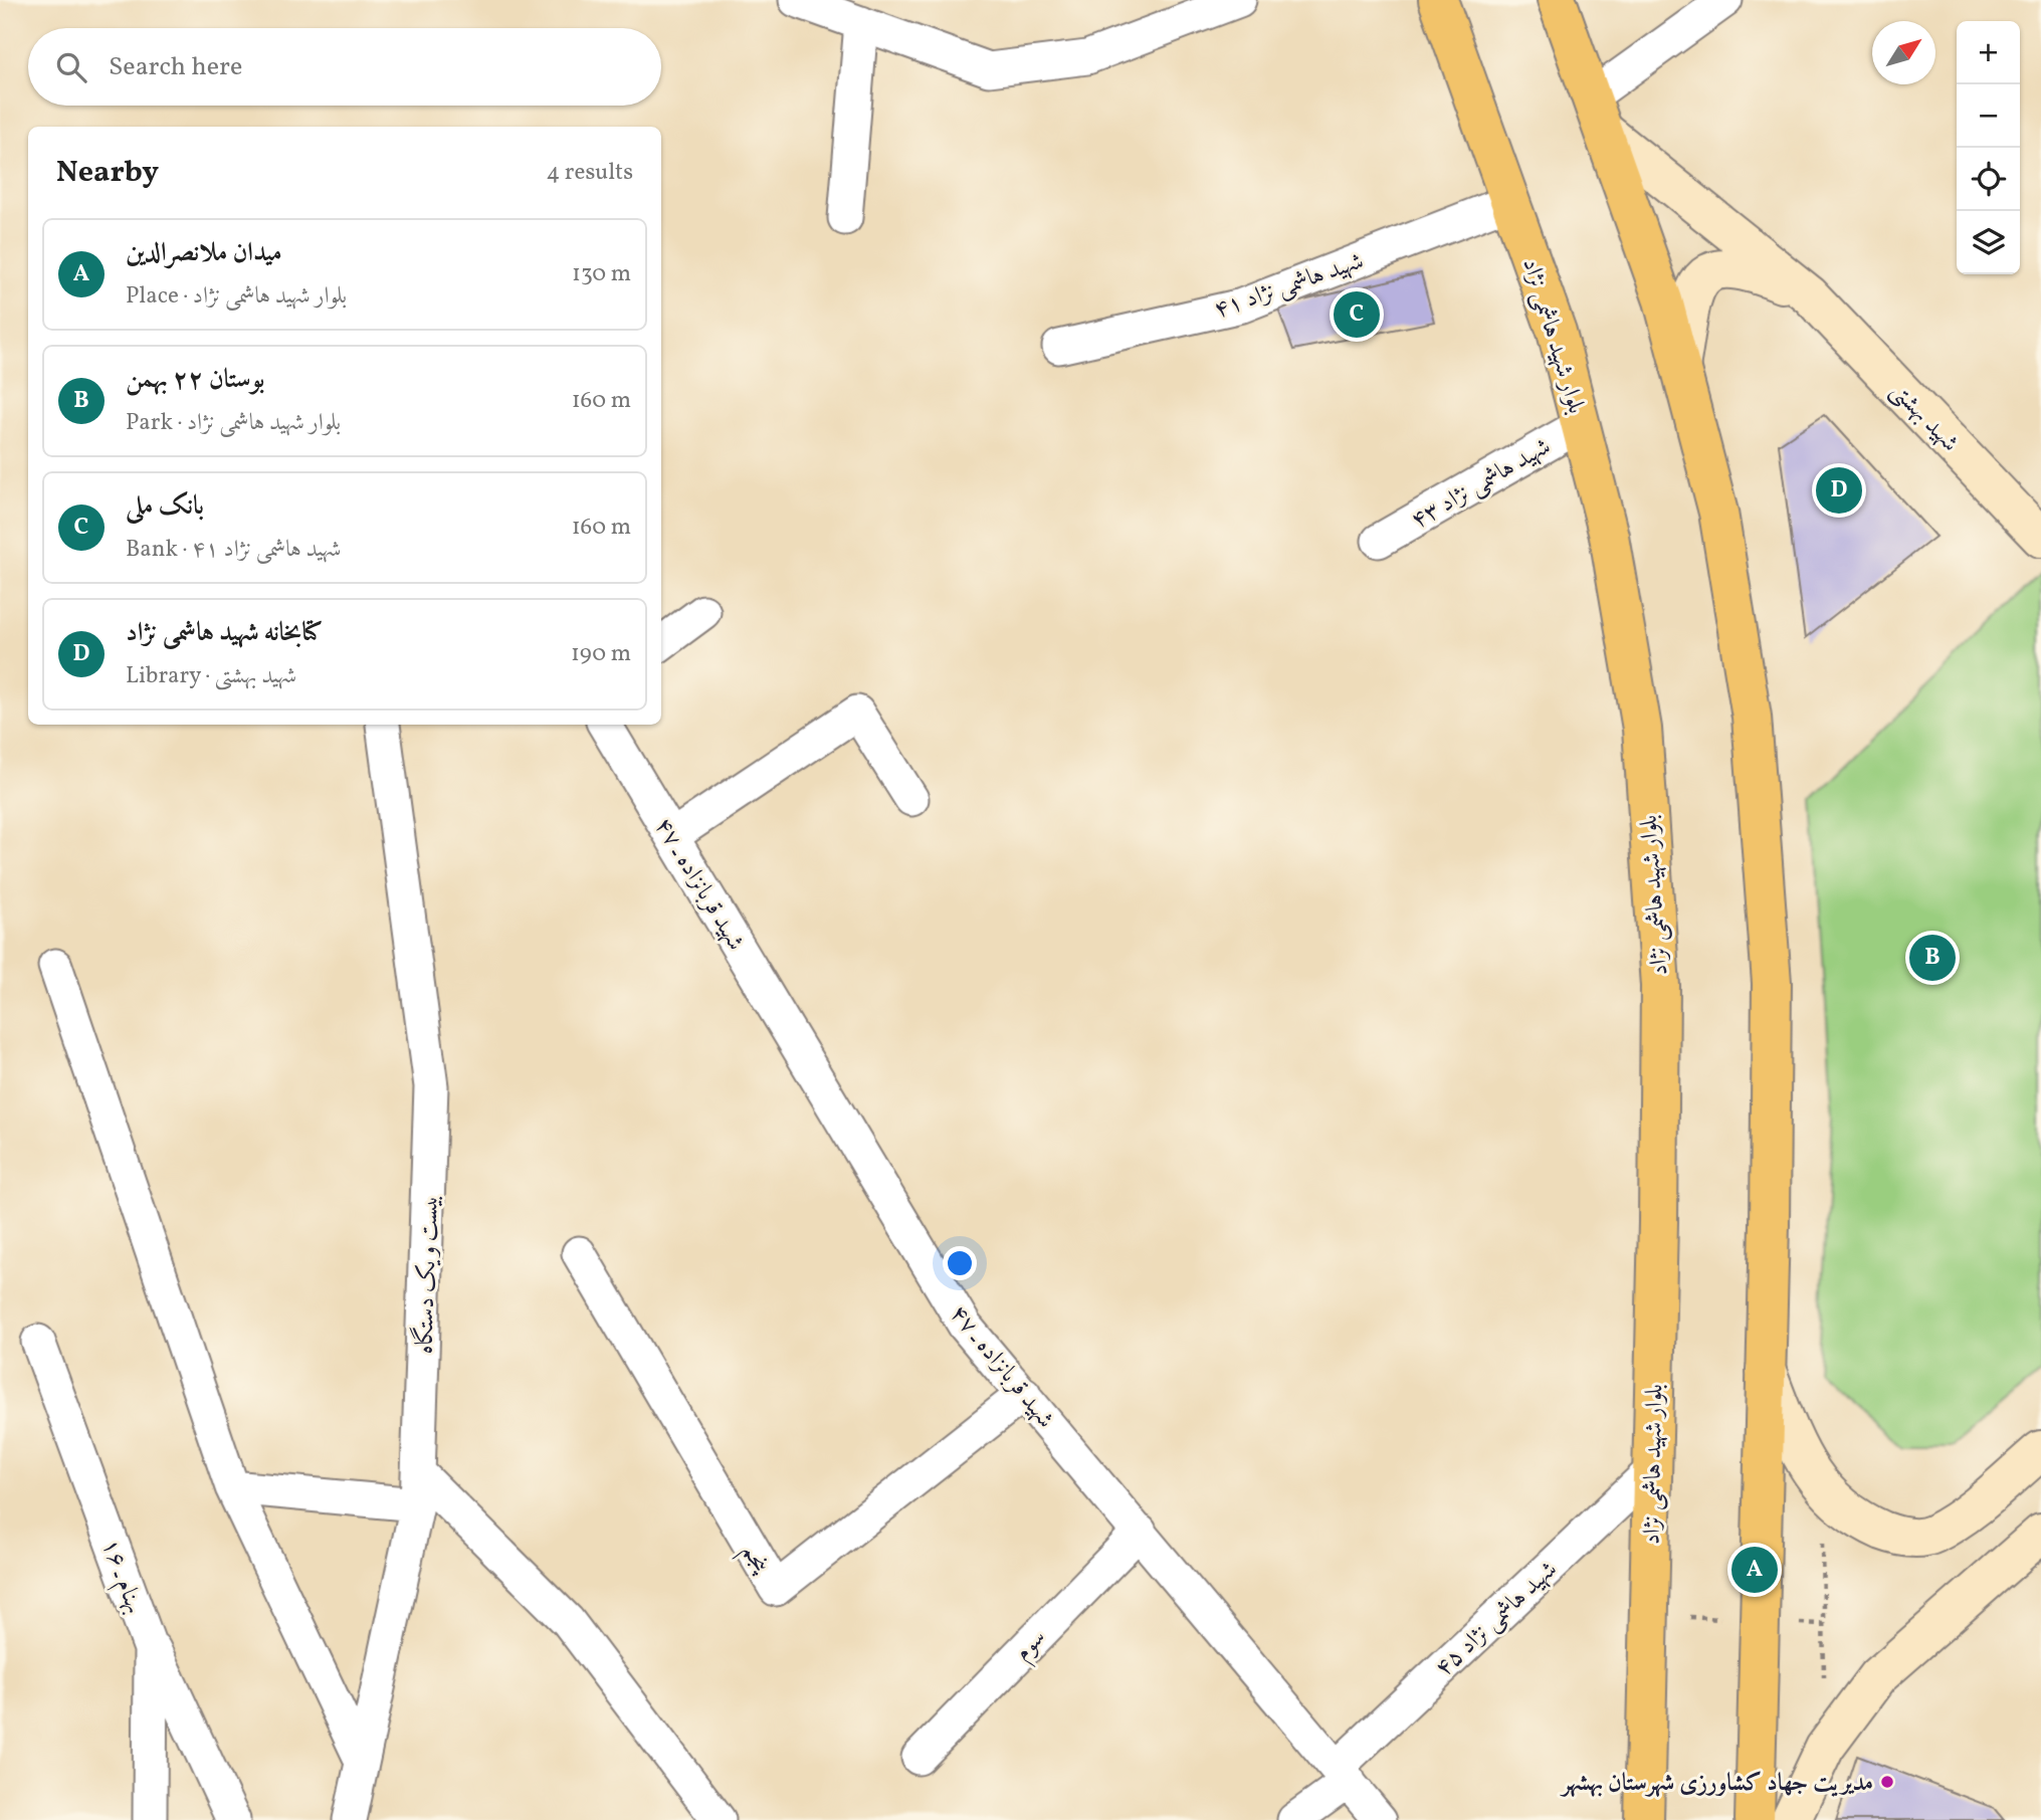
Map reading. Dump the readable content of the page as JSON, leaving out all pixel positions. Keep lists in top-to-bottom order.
{
  "streets": {
    "main road": ["بلوار شهید هاشمی نژاد"],
    "street": [
      "شهید هاشمی نژاد ۴۱",
      "شهید بهشتی",
      "شهید هاشمی نژاد ۴۳",
      "شهید قربانزاده ـ ۴۷",
      "بیست و یک دستگاه",
      "پنجم",
      "بهنام ـ ۱۶",
      "شهید هاشمی نژاد ۴۵",
      "سوم"
    ]
  },
  "crossings": [
    ["شهید هاشمی نژاد ۴۱", "بلوار شهید هاشمی نژاد"],
    ["بلوار شهید هاشمی نژاد", "شهید هاشمی نژاد ۴۳"],
    ["بلوار شهید هاشمی نژاد", "شهید هاشمی نژاد ۴۵"],
    ["شهید قربانزاده ـ ۴۷", "پنجم"],
    ["شهید قربانزاده ـ ۴۷", "شهید هاشمی نژاد ۴۵"],
    ["شهید قربانزاده ـ ۴۷", "سوم"]
  ],
  "places": ["مدیریت جهاد کشاورزی شهرستان بهشهر"],
  "north": "top right",
  "page": {
    "map_buttons": ["+", "−"],
    "search": "Search here",
    "heading": ["Nearby", "4 results"],
    "list": [
      {
        "mark": "A",
        "name": "میدان ملانصرالدین",
        "note": "Place · بلوار شهید هاشمی نژاد",
        "value": "130 m"
      },
      {
        "mark": "B",
        "name": "بوستان ۲۲ بهمن",
        "note": "Park · بلوار شهید هاشمی نژاد",
        "value": "160 m"
      },
      {
        "mark": "C",
        "name": "بانک ملی",
        "note": "Bank · شهید هاشمی نژاد ۴۱",
        "value": "160 m"
      },
      {
        "mark": "D",
        "name": "کتابخانه شهید هاشمی نژاد",
        "note": "Library · شهید بهشتی",
        "value": "190 m"
      }
    ],
    "pins": [
      "C",
      "D",
      "B",
      "A"
    ]
  }
}
